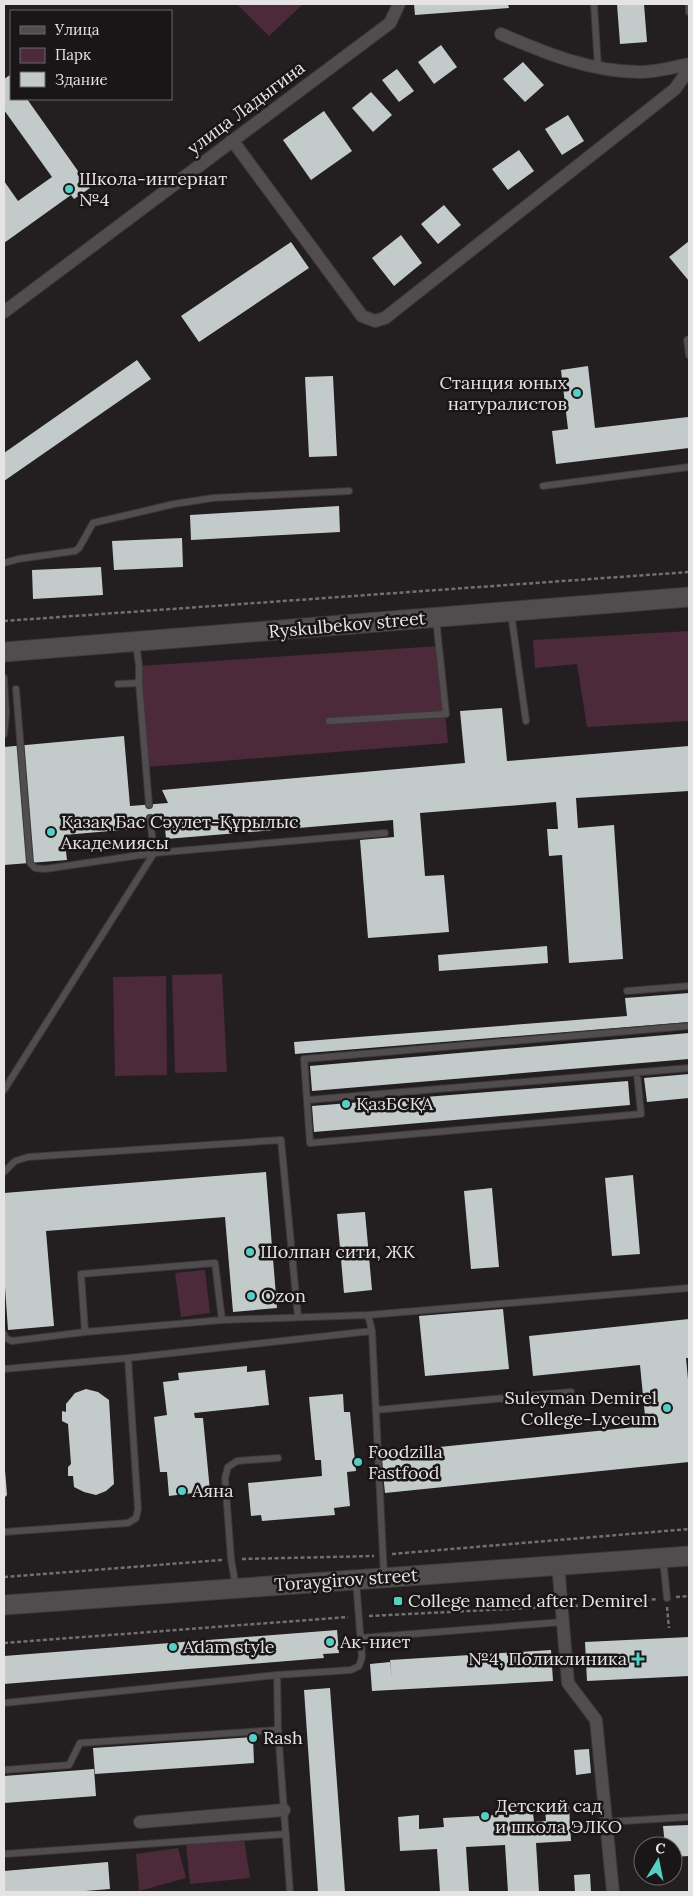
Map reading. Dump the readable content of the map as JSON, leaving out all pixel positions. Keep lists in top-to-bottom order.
{
  "streets": {
    "street": ["улица Ладыгина", "Ryskulbekov street", "Toraygirov street"]
  },
  "places": {
    "other": [
      "Школа-интернат №4",
      "Станция юных натуралистов",
      "Қазақ Бас Сәулет-Құрылыс Академиясы",
      "ҚазБСҚА",
      "Шолпан сити, ЖК",
      "Ozon",
      "Suleyman Demirel College-Lyceum",
      "Foodzilla Fastfood",
      "Аяна",
      "Ак-ниет",
      "Adam style",
      "Rash",
      "Детский сад и школа ЭЛКО"
    ],
    "transit": ["College named after Demirel"],
    "health": ["№4, Поликлиника"]
  },
  "legend": ["Улица", "Парк", "Здание"],
  "north": "top"
}
